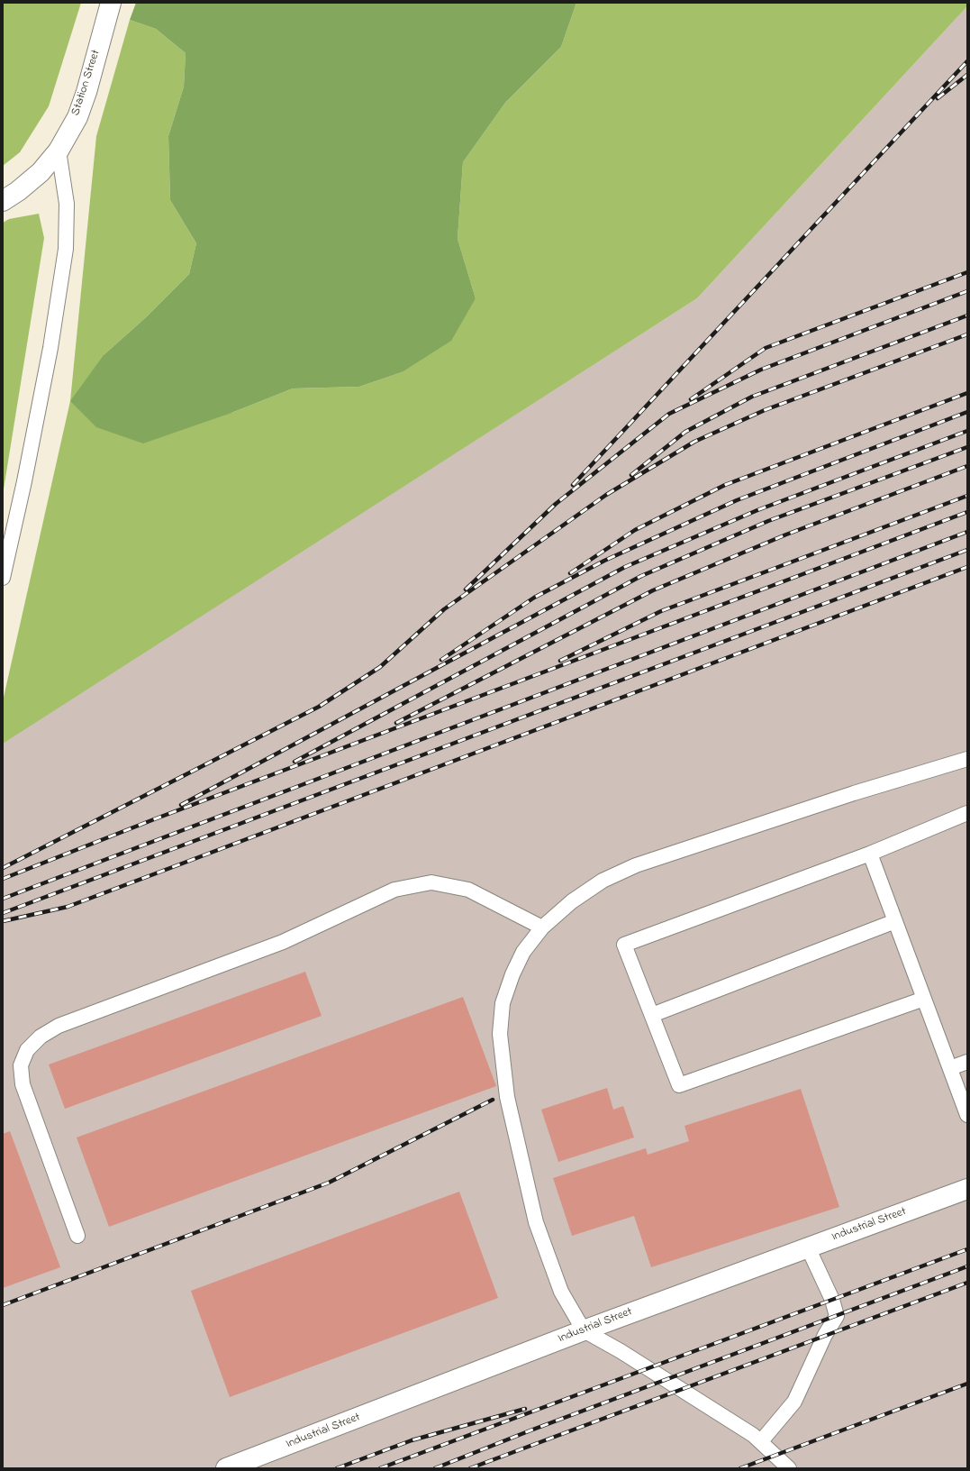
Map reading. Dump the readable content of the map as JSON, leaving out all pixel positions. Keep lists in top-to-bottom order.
{
  "streets": {
    "street": ["Station Street", "Industrial Street"]
  }
}
